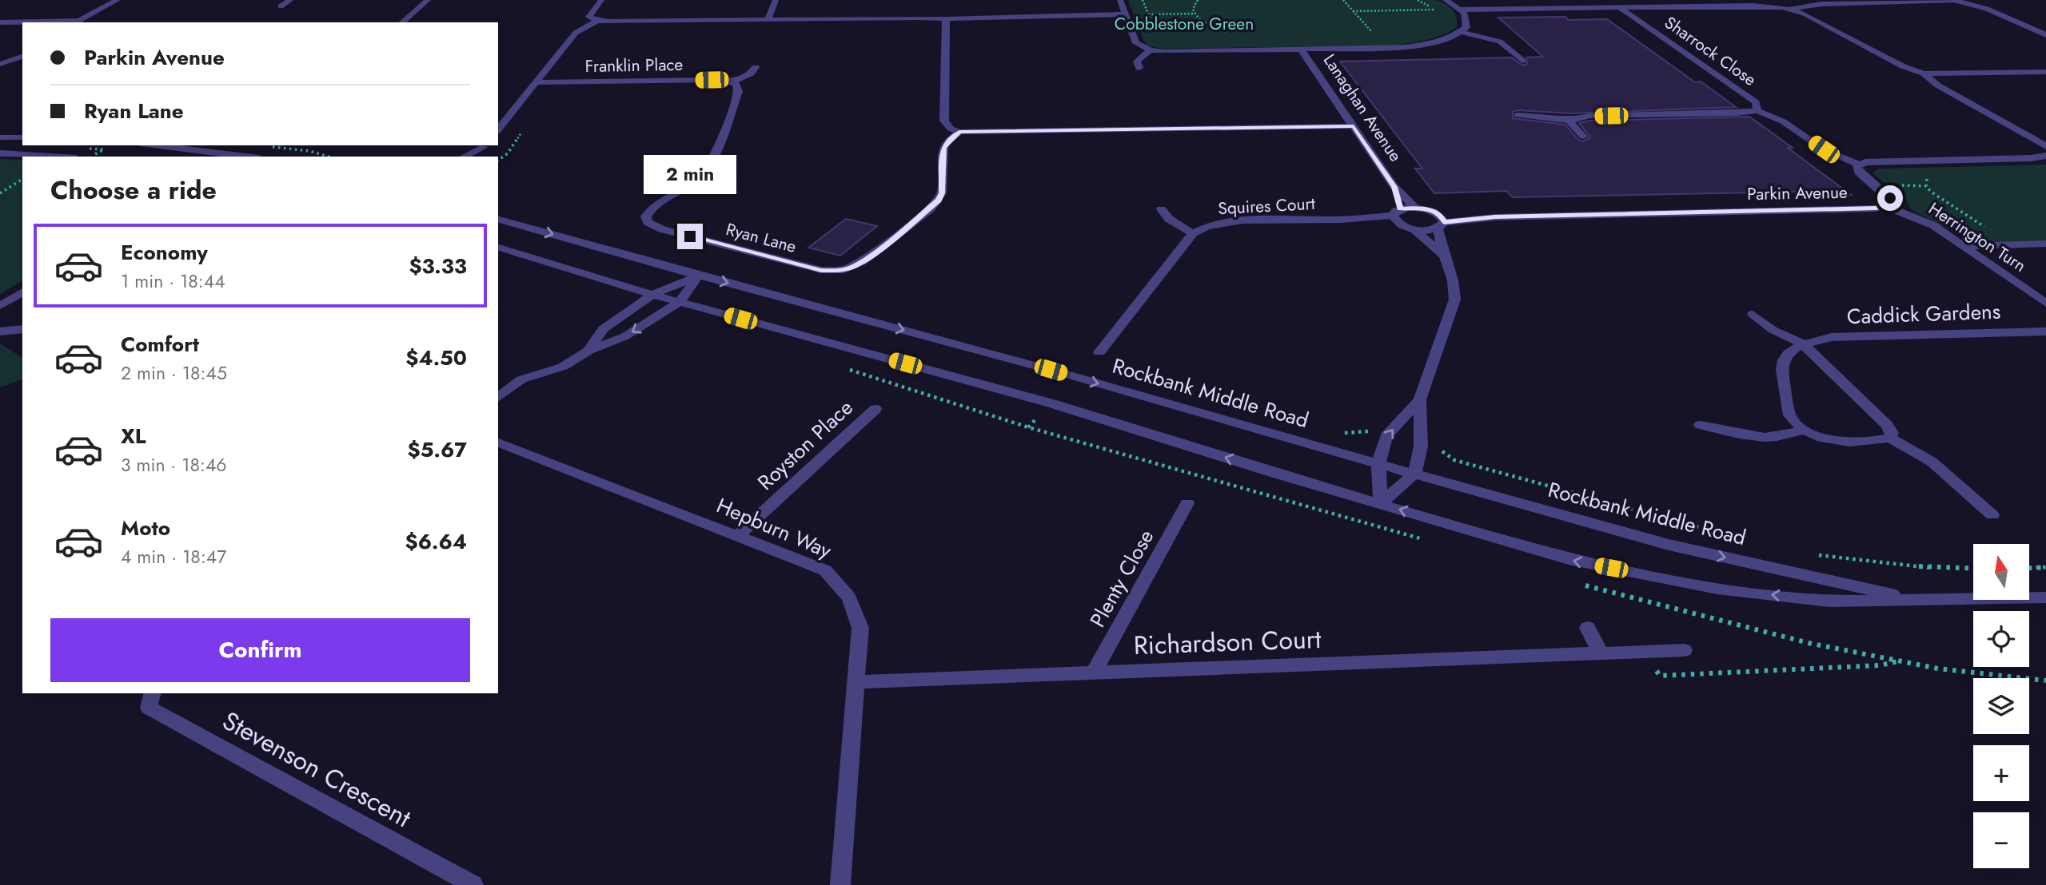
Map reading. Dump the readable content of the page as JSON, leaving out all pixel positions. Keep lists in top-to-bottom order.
{
  "streets": {
    "street": [
      "Sharrock Close",
      "Franklin Place",
      "Lanaghan Avenue",
      "Parkin Avenue",
      "Squires Court",
      "Herrington Turn",
      "Ryan Lane",
      "Caddick Gardens",
      "Rockbank Middle Road",
      "Royston Place",
      "Hepburn Way",
      "Plenty Close",
      "Richardson Court",
      "Stevenson Crescent"
    ]
  },
  "crossings": [
    ["Franklin Place", "Ryan Lane"],
    ["Lanaghan Avenue", "Parkin Avenue"],
    ["Lanaghan Avenue", "Squires Court"],
    ["Parkin Avenue", "Squires Court"],
    ["Parkin Avenue", "Herrington Turn"],
    ["Royston Place", "Hepburn Way"],
    ["Hepburn Way", "Richardson Court"],
    ["Plenty Close", "Richardson Court"]
  ],
  "parks": ["Cobblestone Green"],
  "north": "top",
  "page": {
    "banner": ["Parkin Avenue", "Ryan Lane"],
    "bubble": "2 min",
    "heading": "Choose a ride",
    "list": [
      {
        "name": "Economy",
        "note": "1 min · 18:44",
        "value": "$3.33"
      },
      {
        "name": "Comfort",
        "note": "2 min · 18:45",
        "value": "$4.50"
      },
      {
        "name": "XL",
        "note": "3 min · 18:46",
        "value": "$5.67"
      },
      {
        "name": "Moto",
        "note": "4 min · 18:47",
        "value": "$6.64"
      }
    ],
    "map_buttons": ["+", "−"],
    "buttons": "Confirm"
  }
}
